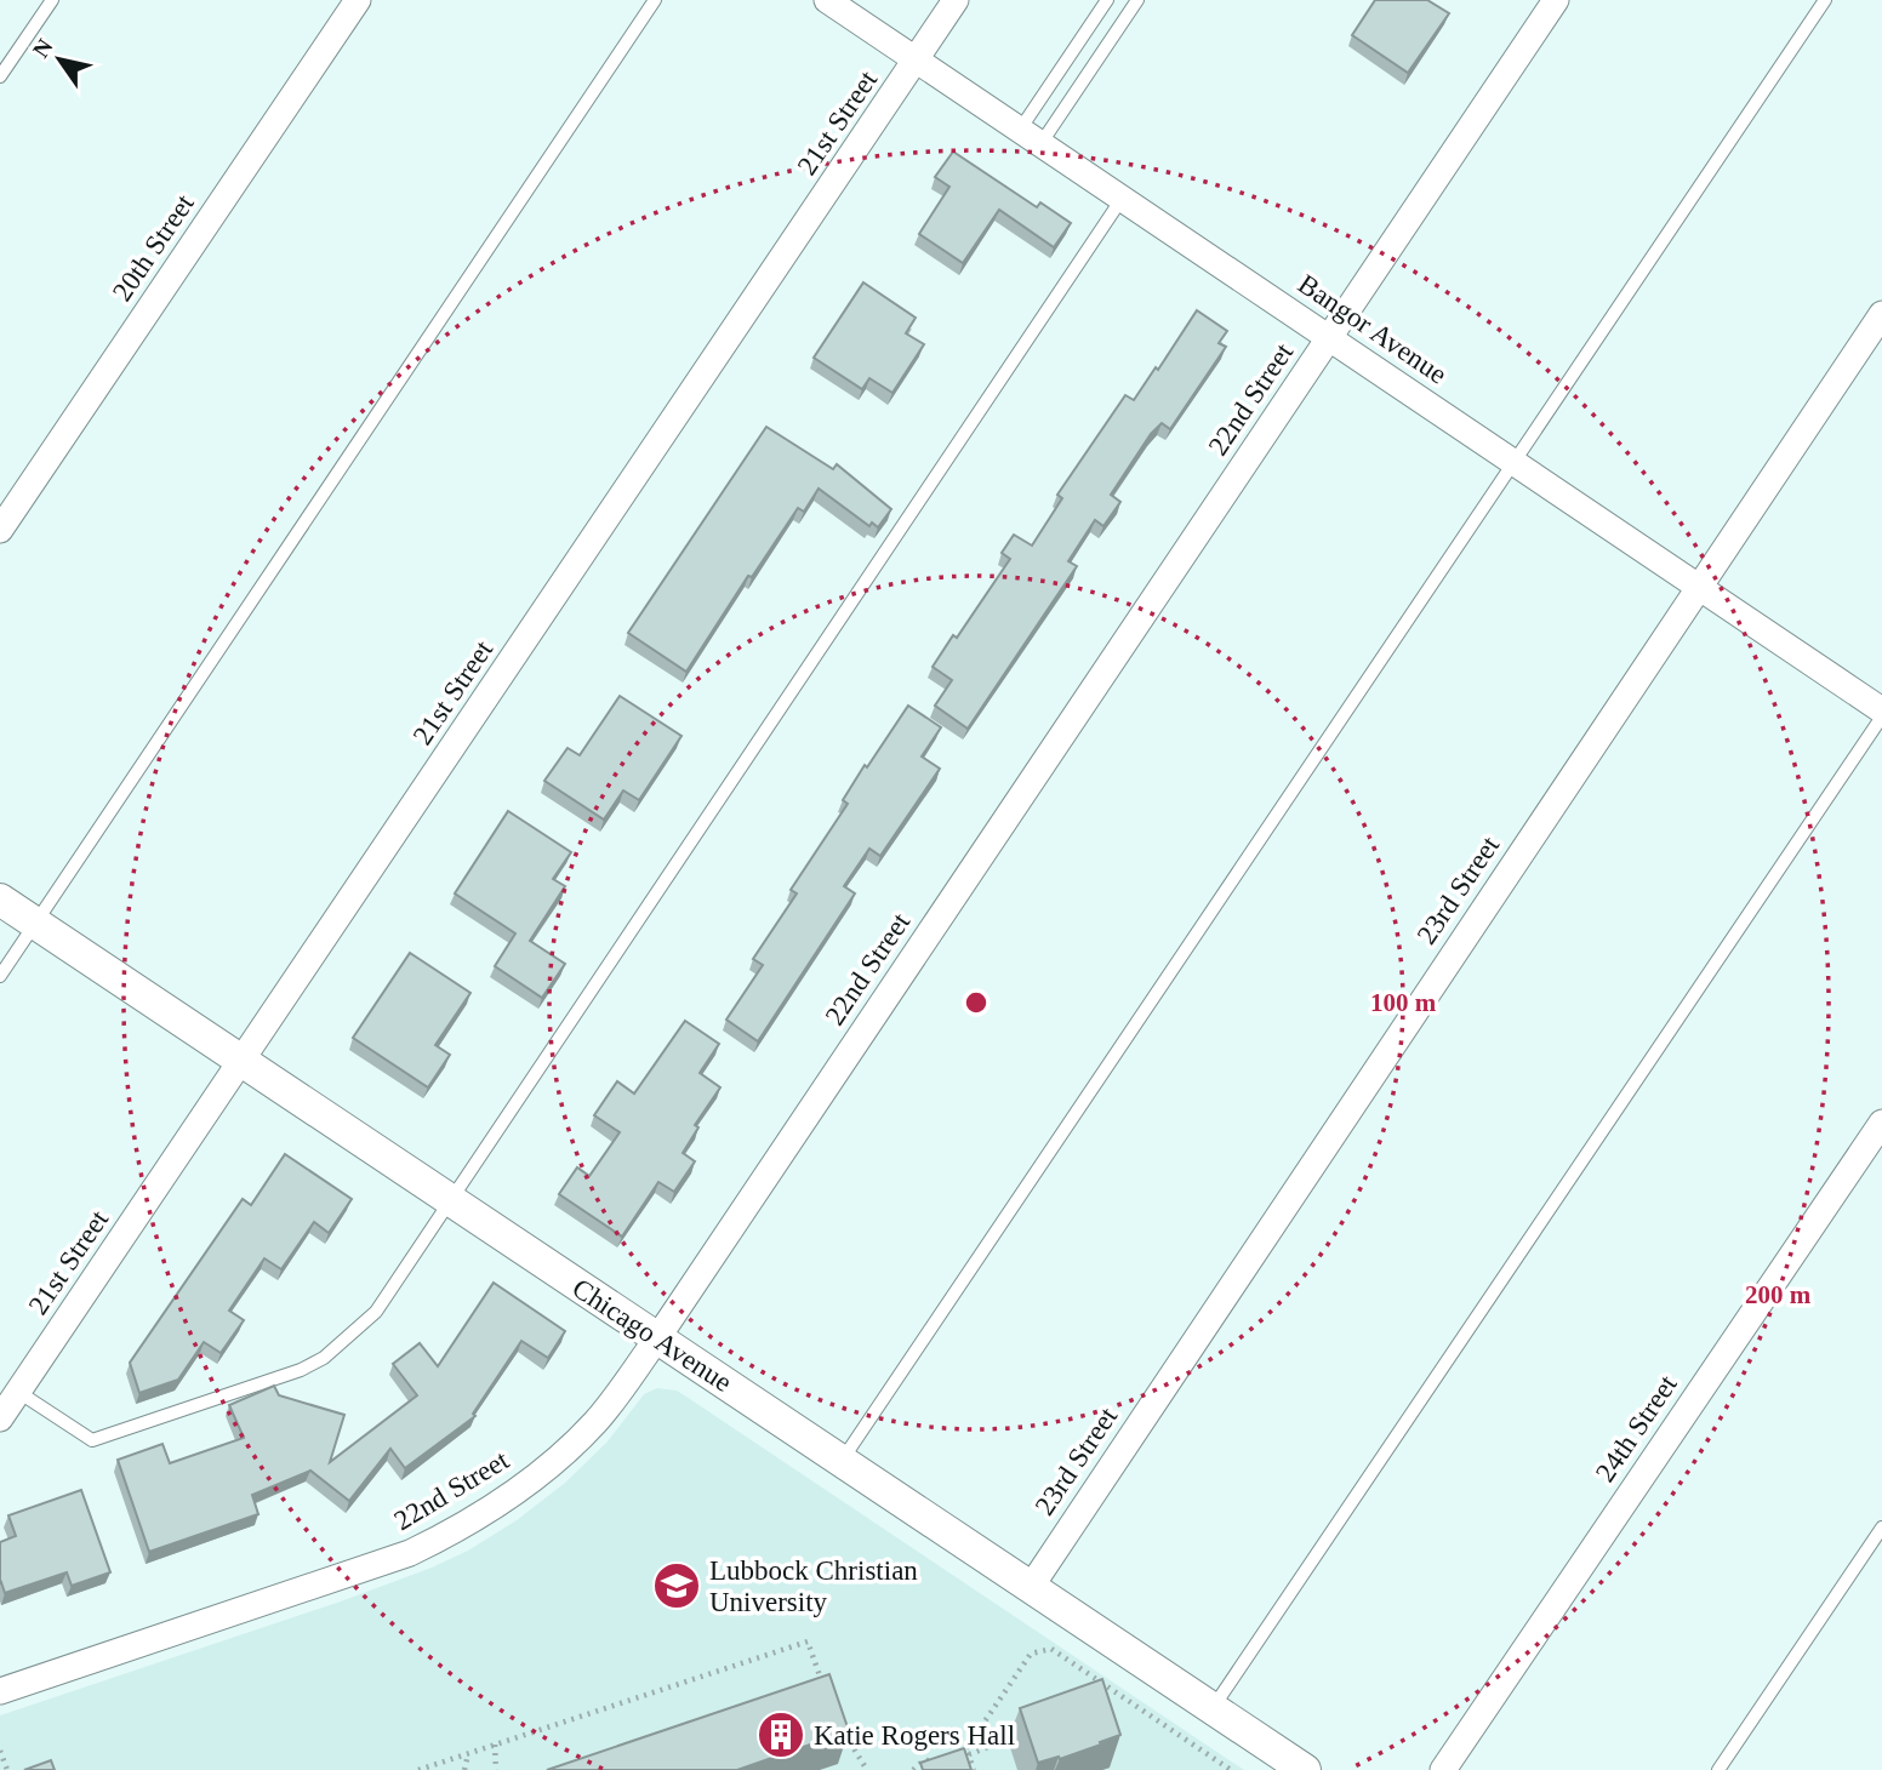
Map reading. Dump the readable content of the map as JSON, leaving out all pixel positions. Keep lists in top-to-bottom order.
{
  "streets": {
    "street": [
      "21st Street",
      "20th Street",
      "Bangor Avenue",
      "22nd Street",
      "23rd Street",
      "Chicago Avenue",
      "24th Street"
    ]
  },
  "crossings": [
    ["21st Street", "Bangor Avenue"],
    ["21st Street", "Chicago Avenue"],
    ["Bangor Avenue", "22nd Street"],
    ["Bangor Avenue", "23rd Street"],
    ["22nd Street", "Chicago Avenue"],
    ["23rd Street", "Chicago Avenue"]
  ],
  "places": {
    "school or university": ["Lubbock Christian University"],
    "building": ["Katie Rogers Hall"]
  },
  "north": "top left",
  "rings": ["100 m", "200 m"]
}
